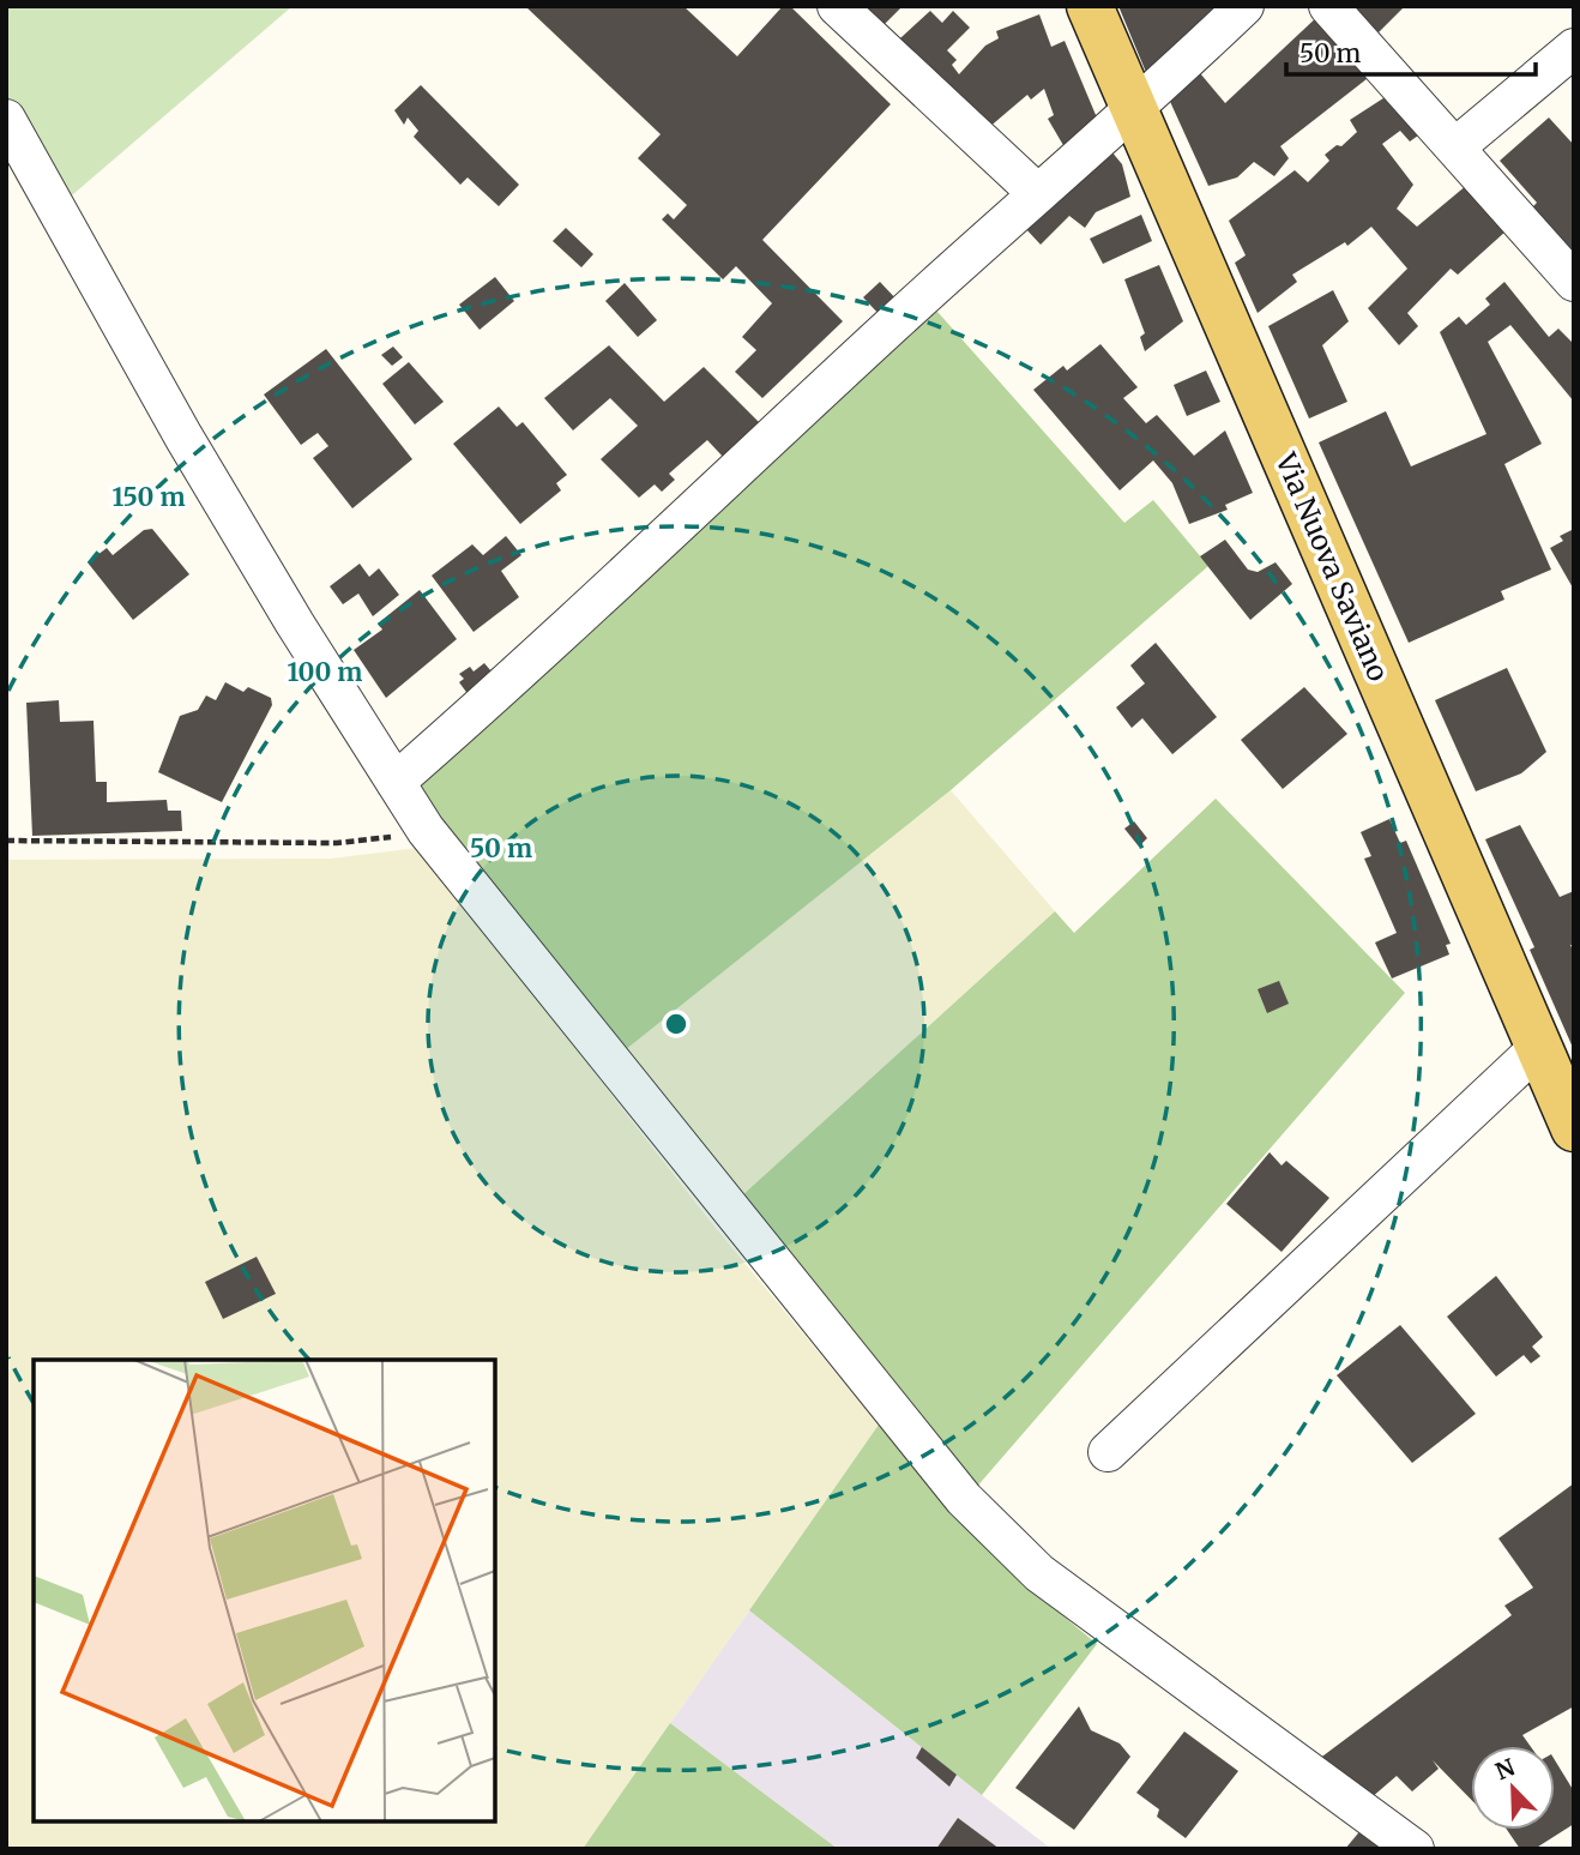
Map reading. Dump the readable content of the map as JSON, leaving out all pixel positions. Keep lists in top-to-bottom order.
{
  "streets": {
    "main road": ["Via Nuova Saviano"]
  },
  "scale_bar": "50 m",
  "north": "top left",
  "rings": ["150 m", "100 m", "50 m"]
}
